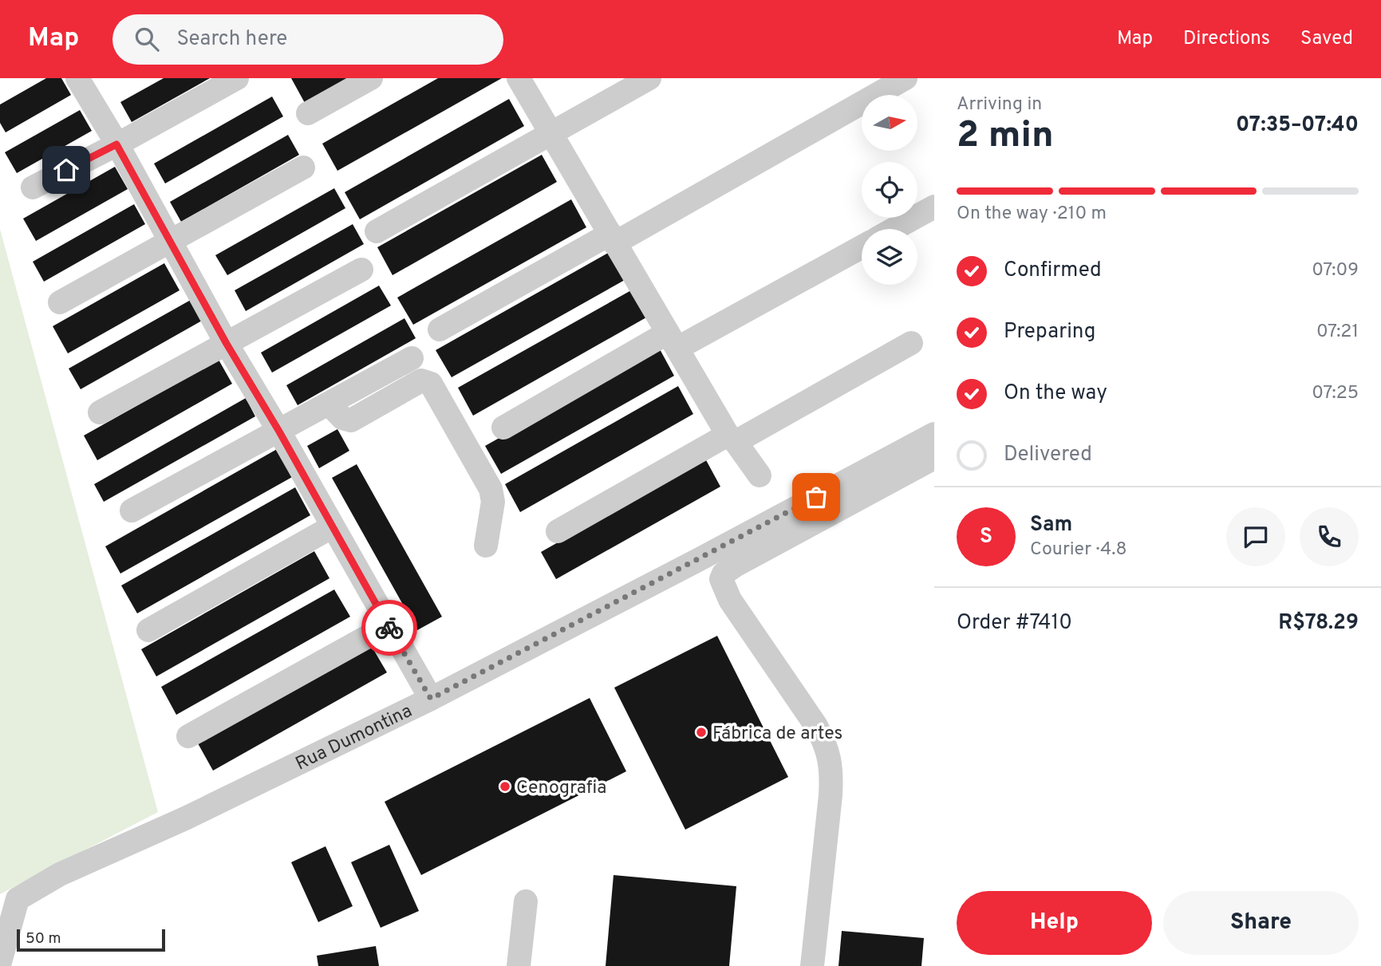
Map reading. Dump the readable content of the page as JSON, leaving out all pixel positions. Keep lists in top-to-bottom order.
{
  "streets": {
    "street": ["Rua Dumontina"]
  },
  "places": ["Fábrica de artes", "Cenografia"],
  "scale_bar": "50 m",
  "north": "right",
  "page": {
    "header": "Map",
    "search": "Search here",
    "nav": ["Map", "Directions", "Saved"],
    "heading": ["2 min", "Arriving in", "07:35–07:40"],
    "panel": [
      "Sam",
      "Courier · 4.8",
      "Order #7410",
      "R$78.29"
    ],
    "bar": "On the way · 210 m",
    "list": [
      ["Confirmed", "07:09"],
      ["Preparing", "07:21"],
      ["On the way", "07:25"],
      "Delivered"
    ],
    "round": "S",
    "buttons": ["Help", "Share"],
    "scale": "50 m"
  }
}
